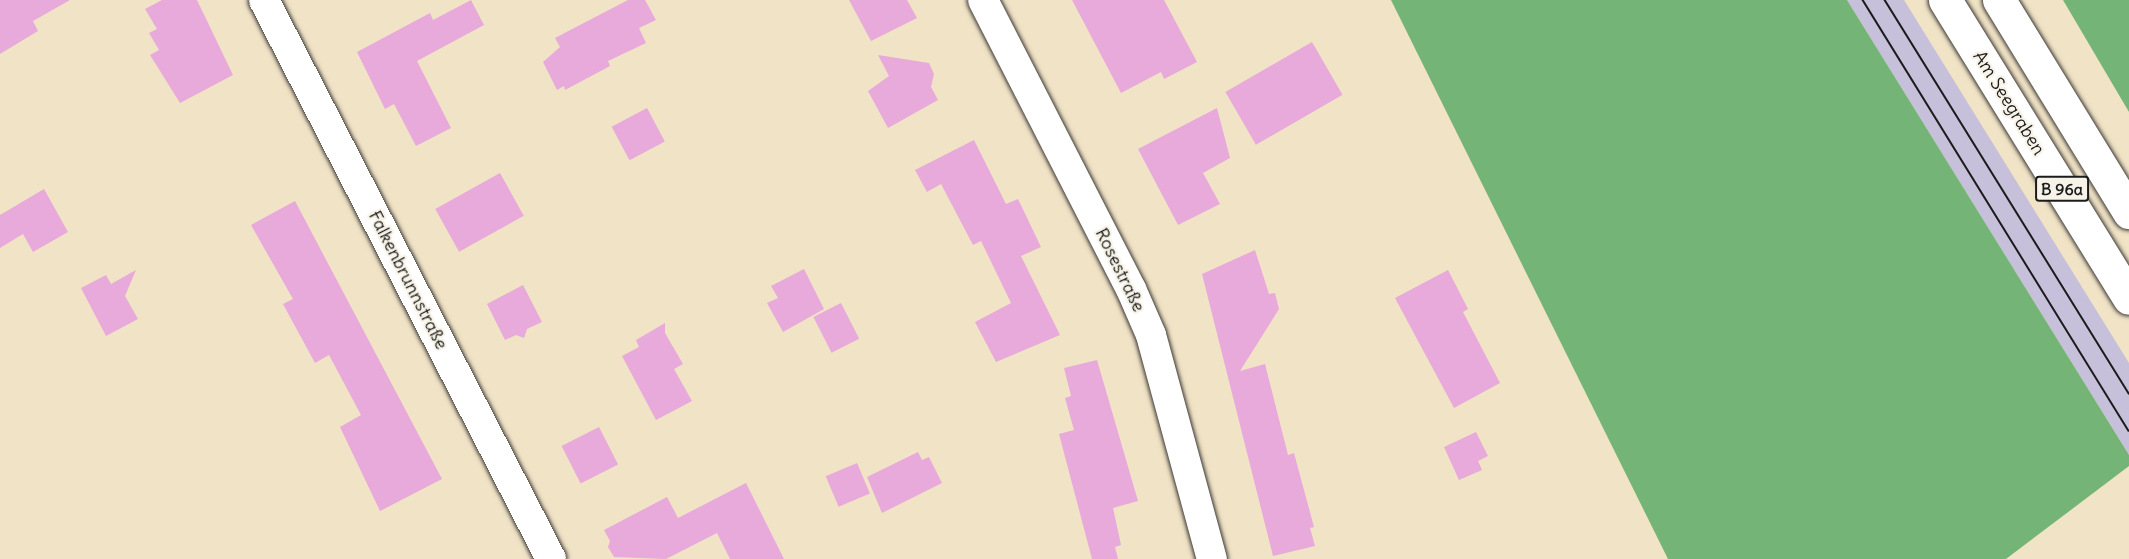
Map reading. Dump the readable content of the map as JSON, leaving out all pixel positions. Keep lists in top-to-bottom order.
{
  "streets": {
    "main road": ["Am Seegraben", "B 96a"],
    "street": ["Rosestraße", "Falkenbrunnstraße"]
  }
}
